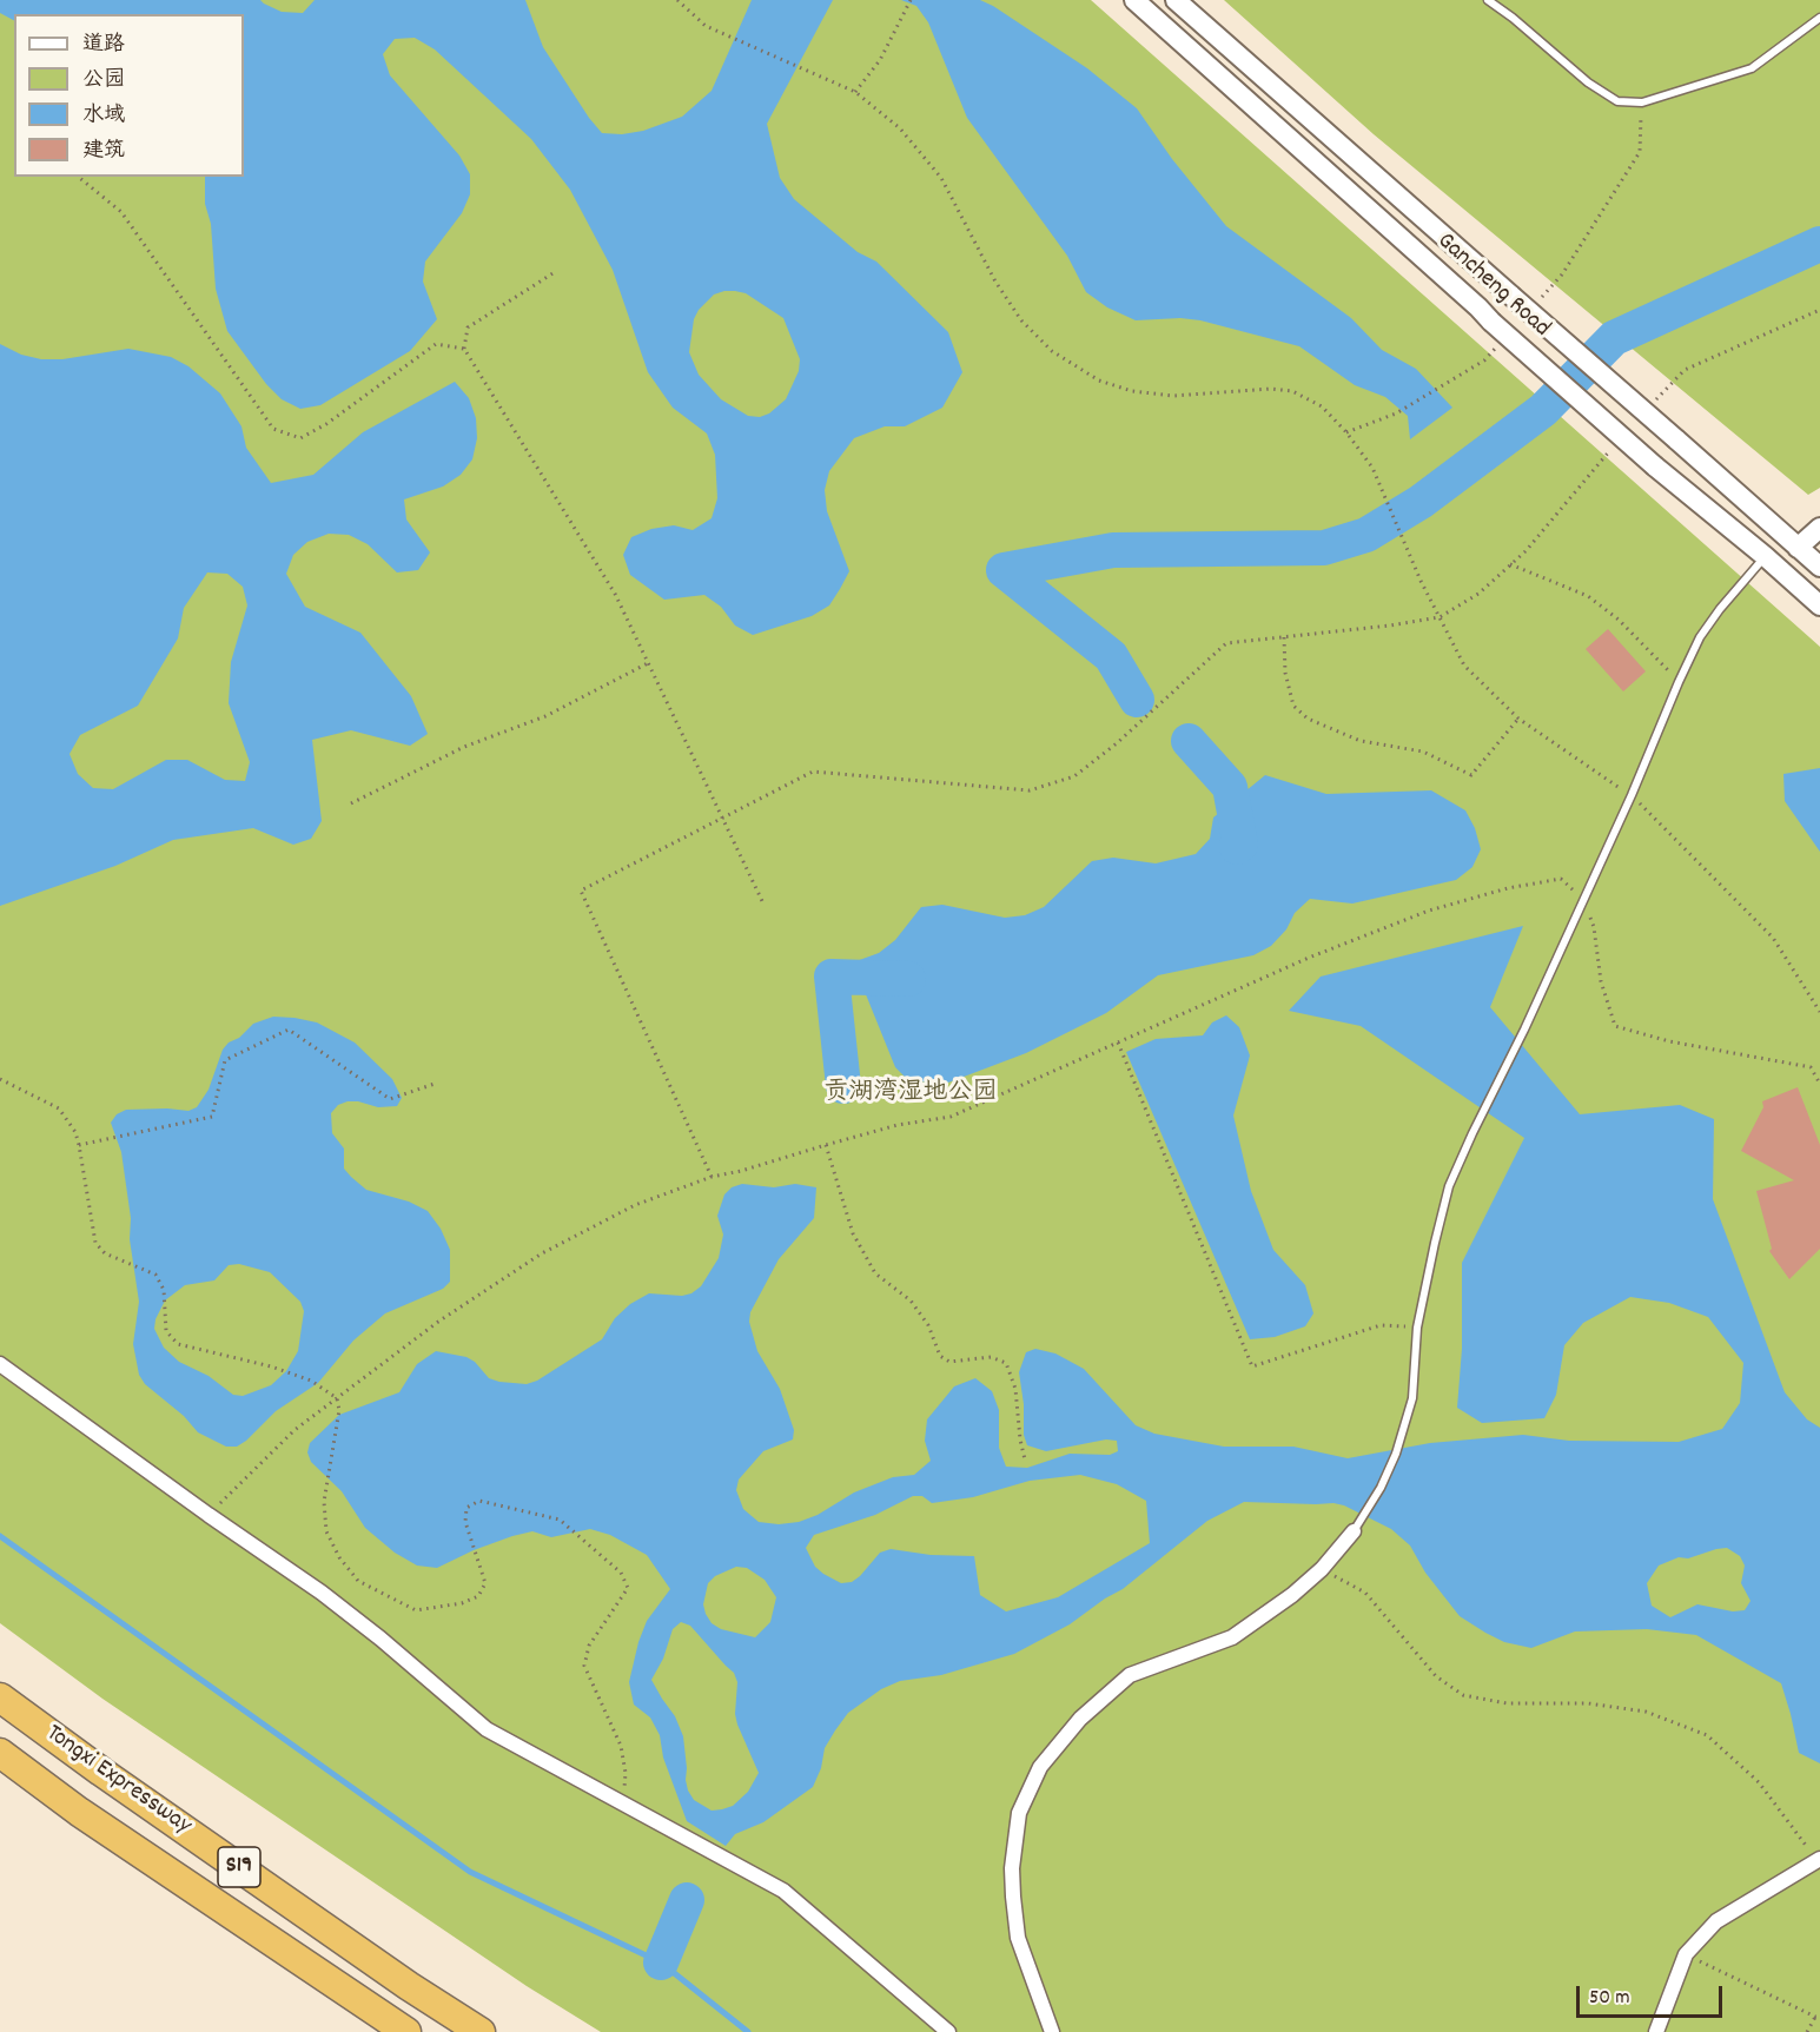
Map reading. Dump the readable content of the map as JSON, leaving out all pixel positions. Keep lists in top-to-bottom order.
{
  "streets": {
    "highway": ["Tongxi Expressway", "S19"],
    "street": ["Gancheng Road"]
  },
  "parks": ["贡湖湾湿地公园"],
  "legend": [
    "道路",
    "公园",
    "水域",
    "建筑"
  ],
  "scale_bar": "50 m"
}
